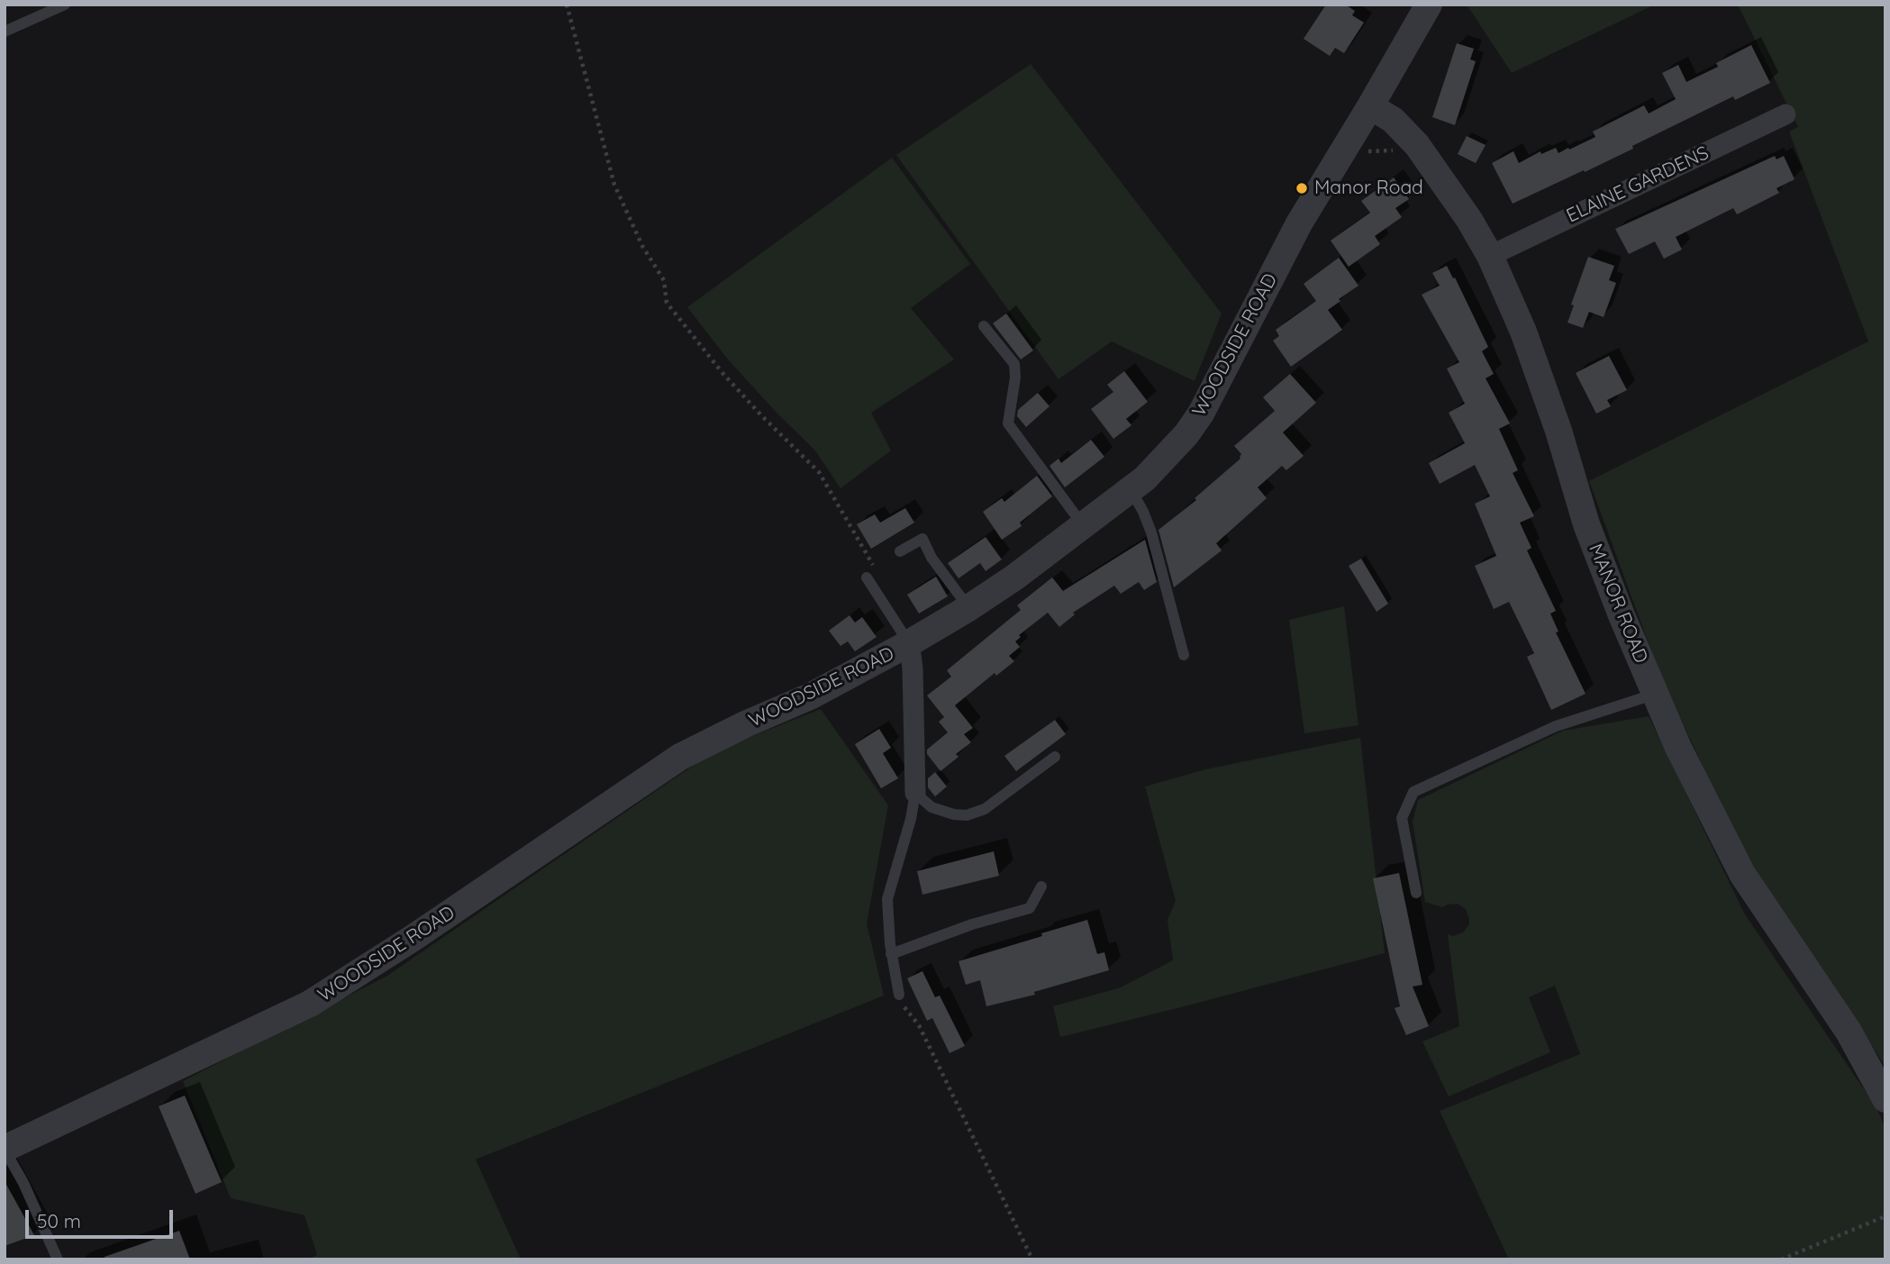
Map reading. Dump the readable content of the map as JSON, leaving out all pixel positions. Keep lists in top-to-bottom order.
{
  "streets": {
    "street": ["ELAINE GARDENS", "WOODSIDE ROAD", "MANOR ROAD"]
  },
  "crossings": [
    ["ELAINE GARDENS", "MANOR ROAD"],
    ["WOODSIDE ROAD", "MANOR ROAD"]
  ],
  "places": ["Manor Road"],
  "scale_bar": "50 m"
}
